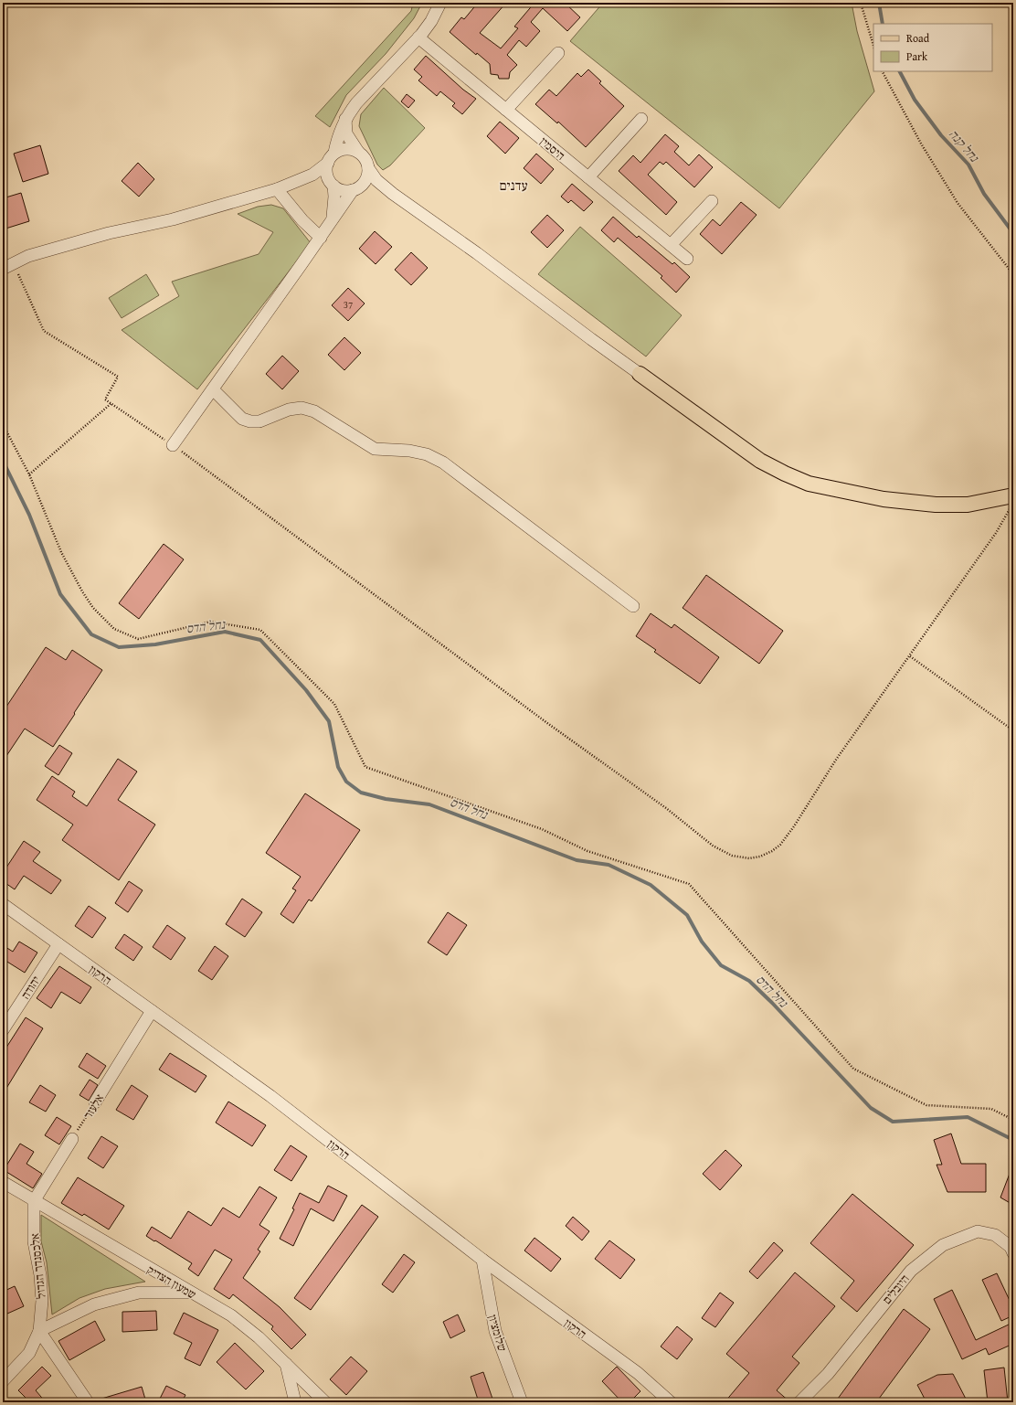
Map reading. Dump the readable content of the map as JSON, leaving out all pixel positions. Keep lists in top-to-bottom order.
{
  "streets": {
    "street": [
      "היסמין",
      "הרקון",
      "יהודה",
      "אלעזר",
      "אלכסנדר הגדול",
      "שמעון הצדיק",
      "היובלים",
      "שלומציון"
    ]
  },
  "crossings": [
    ["הרקון", "יהודה"],
    ["הרקון", "אלעזר"],
    ["הרקון", "שלומציון"],
    ["אלכסנדר הגדול", "שמעון הצדיק"]
  ],
  "districts": ["עדנים"],
  "water": ["נחל קנה", "נחל הדס"],
  "house_numbers": ["37"],
  "legend": ["Road", "Park"]
}
